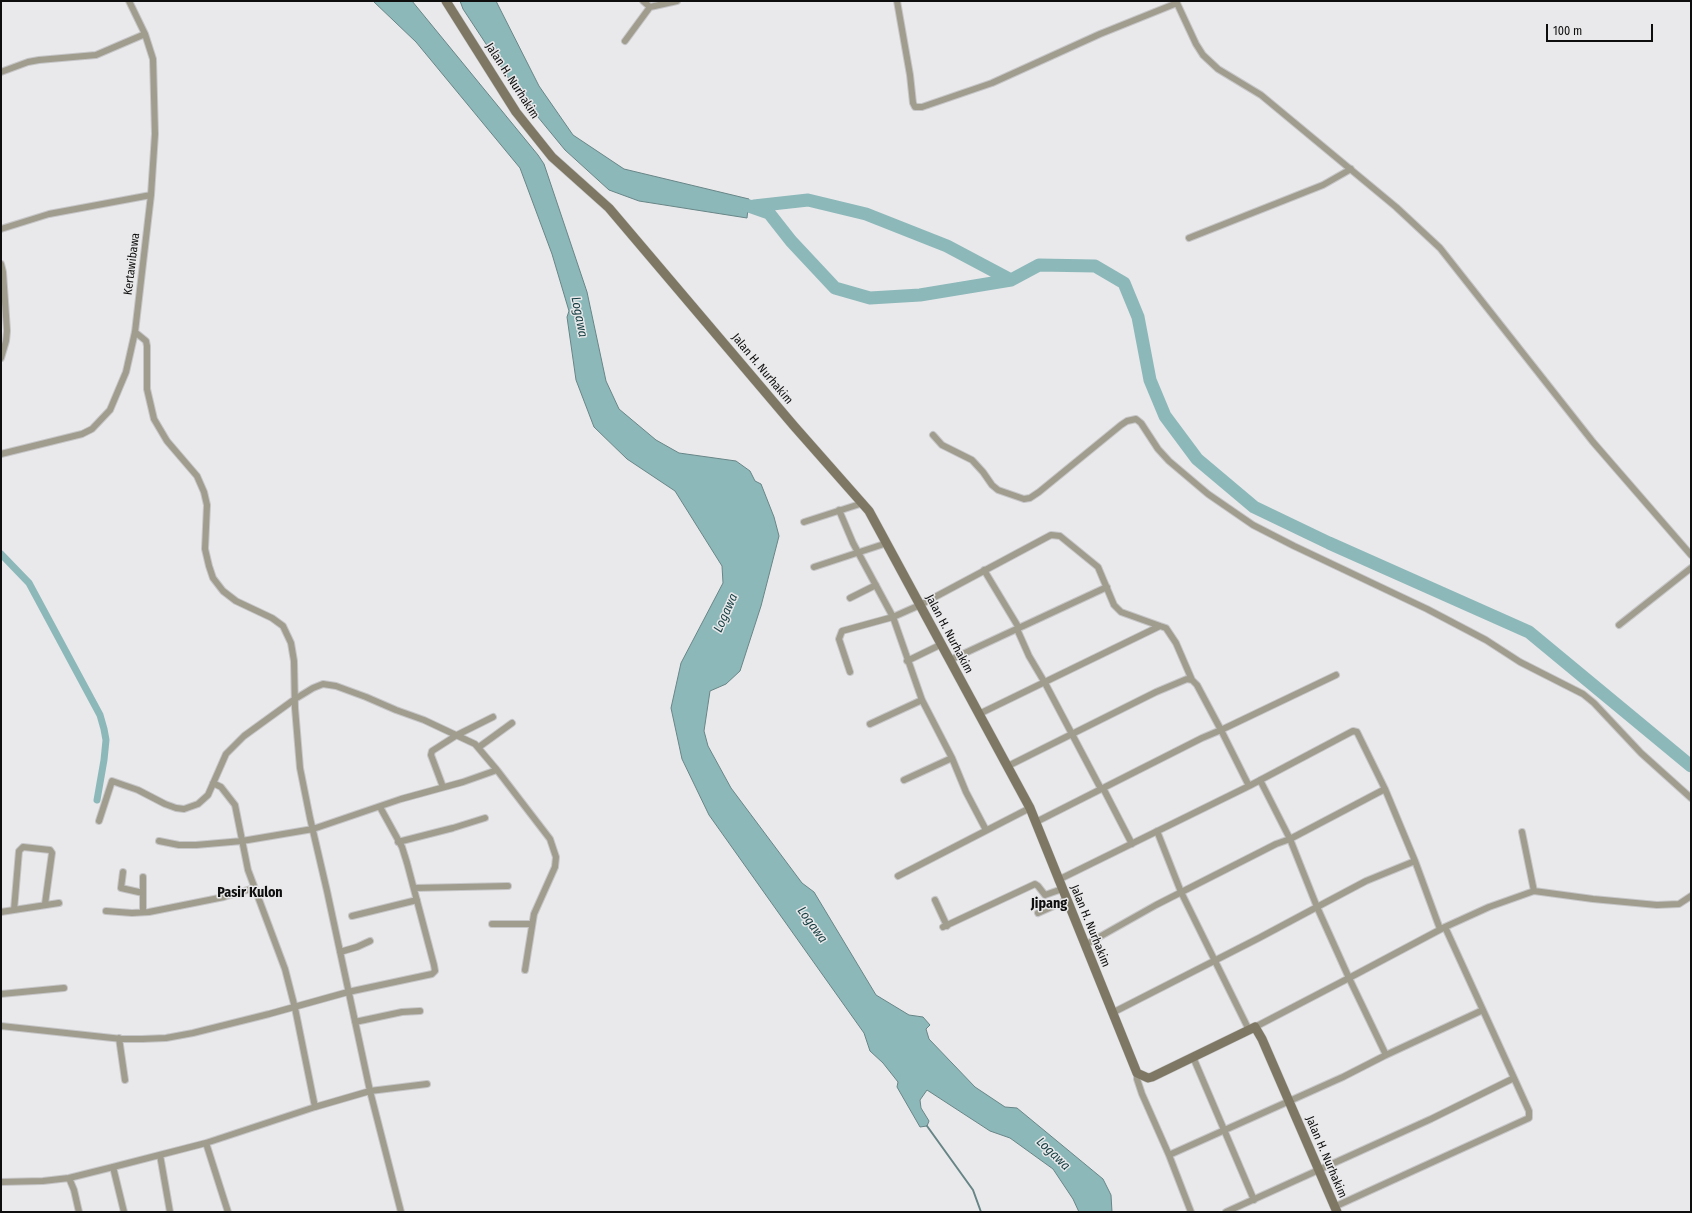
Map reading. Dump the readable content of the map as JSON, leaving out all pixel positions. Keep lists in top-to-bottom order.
{
  "streets": {
    "main road": ["Jalan H. Nurhakim"],
    "street": ["Kertawibawa"]
  },
  "districts": ["Pasir Kulon", "Jipang"],
  "water": ["Logawa"],
  "scale_bar": "100 m"
}
